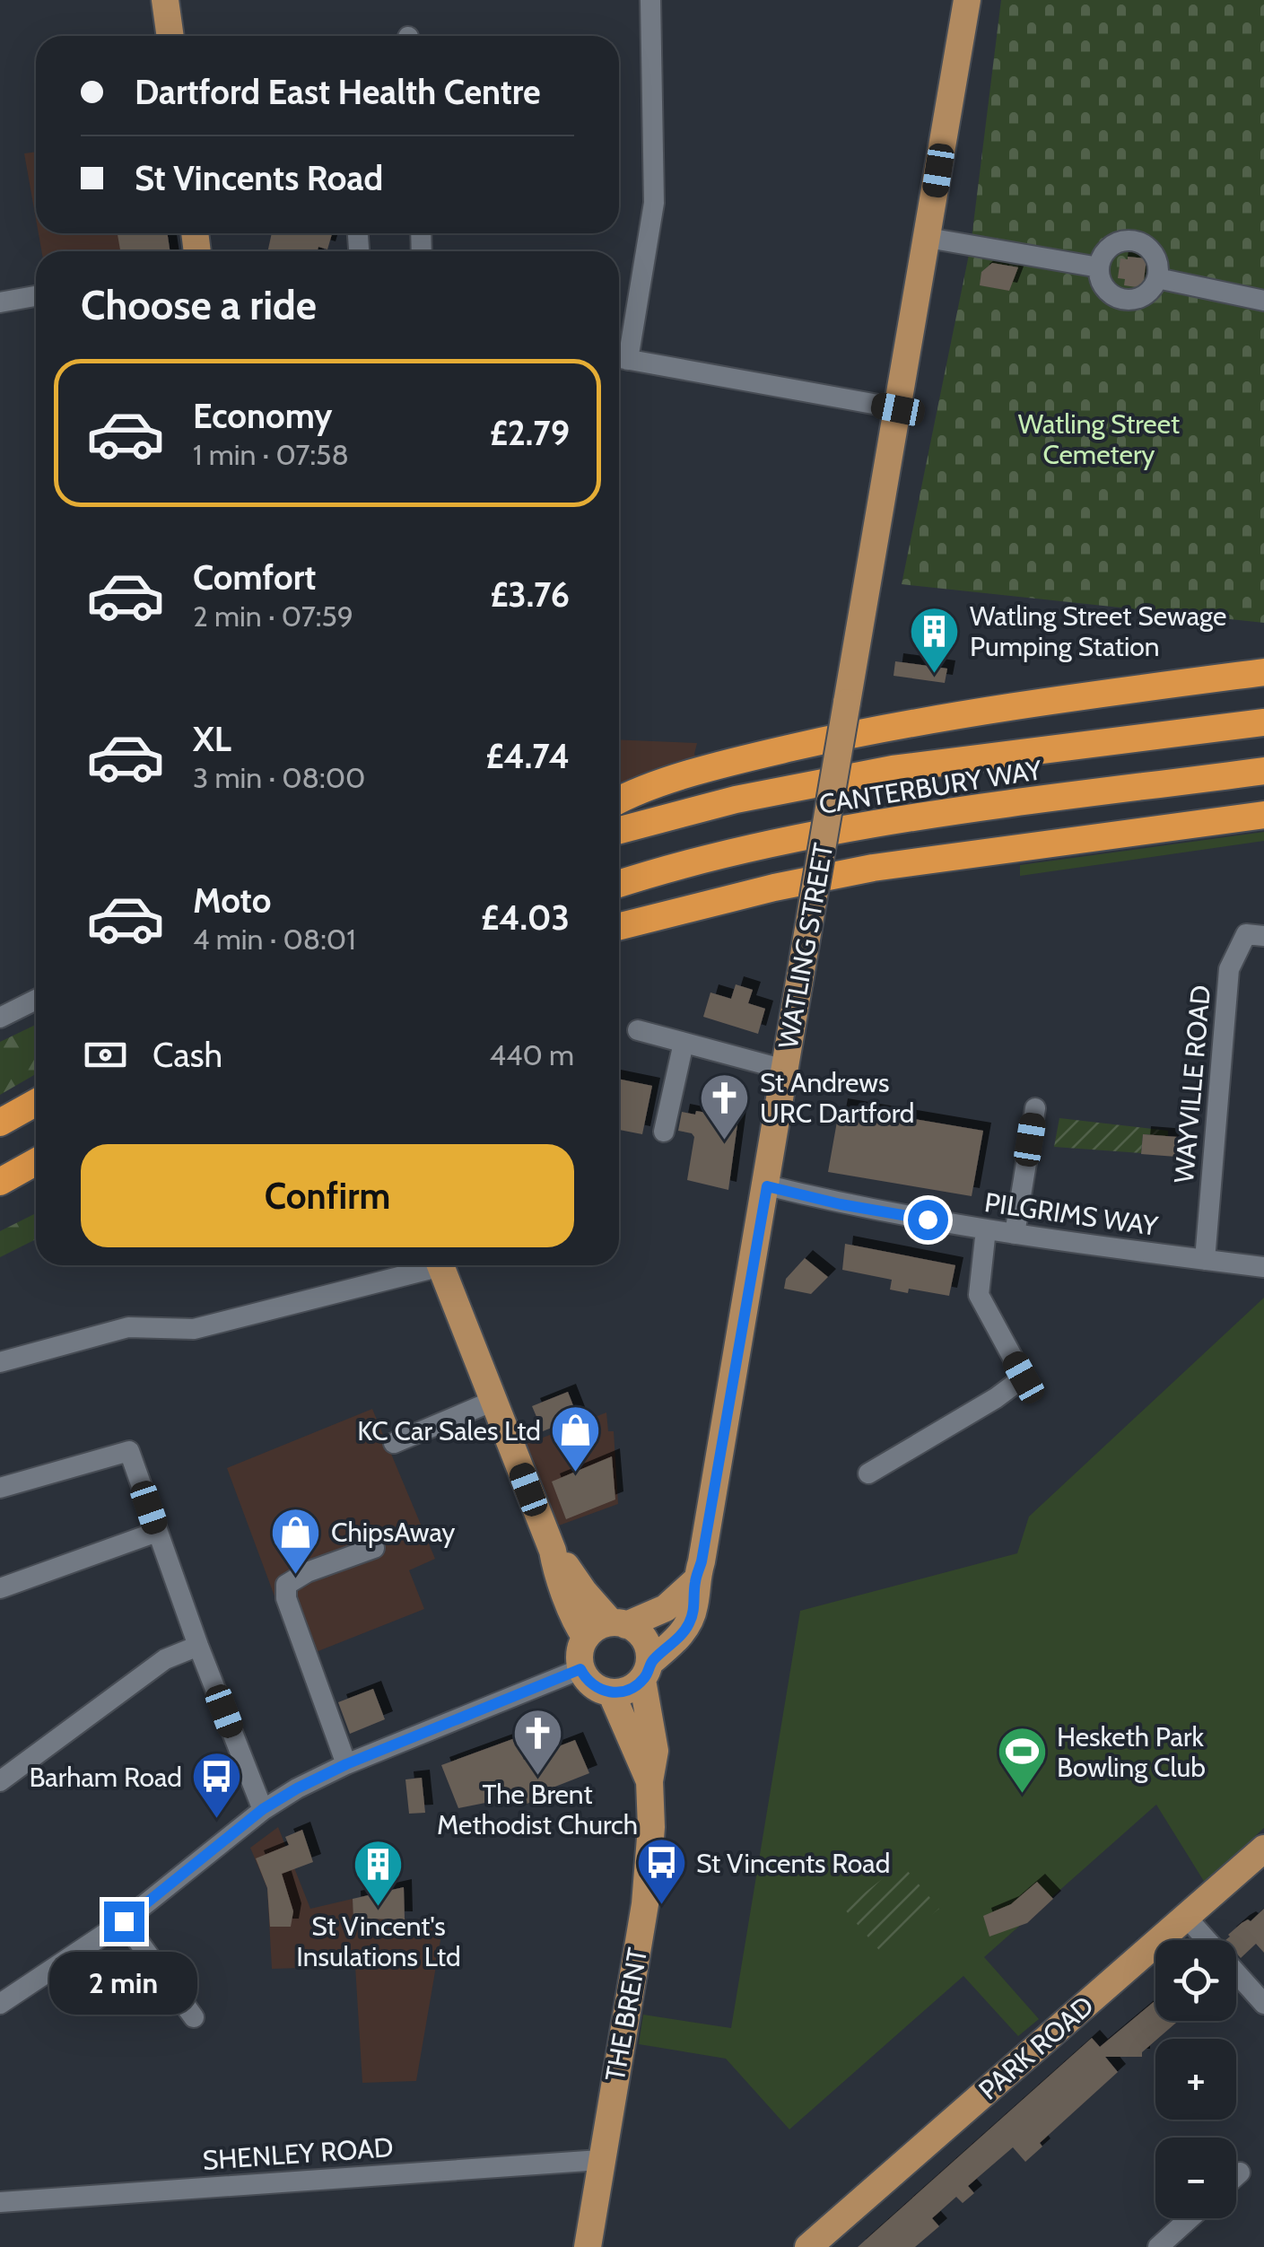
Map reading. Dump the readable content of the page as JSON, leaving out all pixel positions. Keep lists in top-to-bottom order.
{
  "streets": {
    "highway": ["CANTERBURY WAY"],
    "main road": ["WATLING STREET", "THE BRENT", "PARK ROAD"],
    "street": ["WAYVILLE ROAD", "PILGRIMS WAY", "SHENLEY ROAD"]
  },
  "crossings": [
    ["WATLING STREET", "PILGRIMS WAY"],
    ["WATLING STREET", "THE BRENT"],
    ["WAYVILLE ROAD", "PILGRIMS WAY"],
    ["THE BRENT", "SHENLEY ROAD"]
  ],
  "parks": ["Watling Street Cemetery"],
  "places": {
    "building": ["Watling Street Sewage Pumping Station", "St Vincent's Insulations Ltd"],
    "church": ["St Andrews URC Dartford", "The Brent Methodist Church"],
    "shop": ["KC Car Sales Ltd", "ChipsAway"],
    "sports": ["Hesketh Park Bowling Club"],
    "bus stop": ["Barham Road", "St Vincents Road"]
  },
  "page": {
    "banner": ["Dartford East Health Centre", "St Vincents Road"],
    "heading": "Choose a ride",
    "list": [
      {
        "name": "Economy",
        "note": "1 min · 07:58",
        "value": "£2.79"
      },
      {
        "name": "Comfort",
        "note": "2 min · 07:59",
        "value": "£3.76"
      },
      {
        "name": "XL",
        "note": "3 min · 08:00",
        "value": "£4.74"
      },
      {
        "name": "Moto",
        "note": "4 min · 08:01",
        "value": "£4.03"
      }
    ],
    "pay": ["Cash", "440 m"],
    "buttons": "Confirm",
    "map_buttons": ["+", "−"],
    "bubble": "2 min"
  }
}
